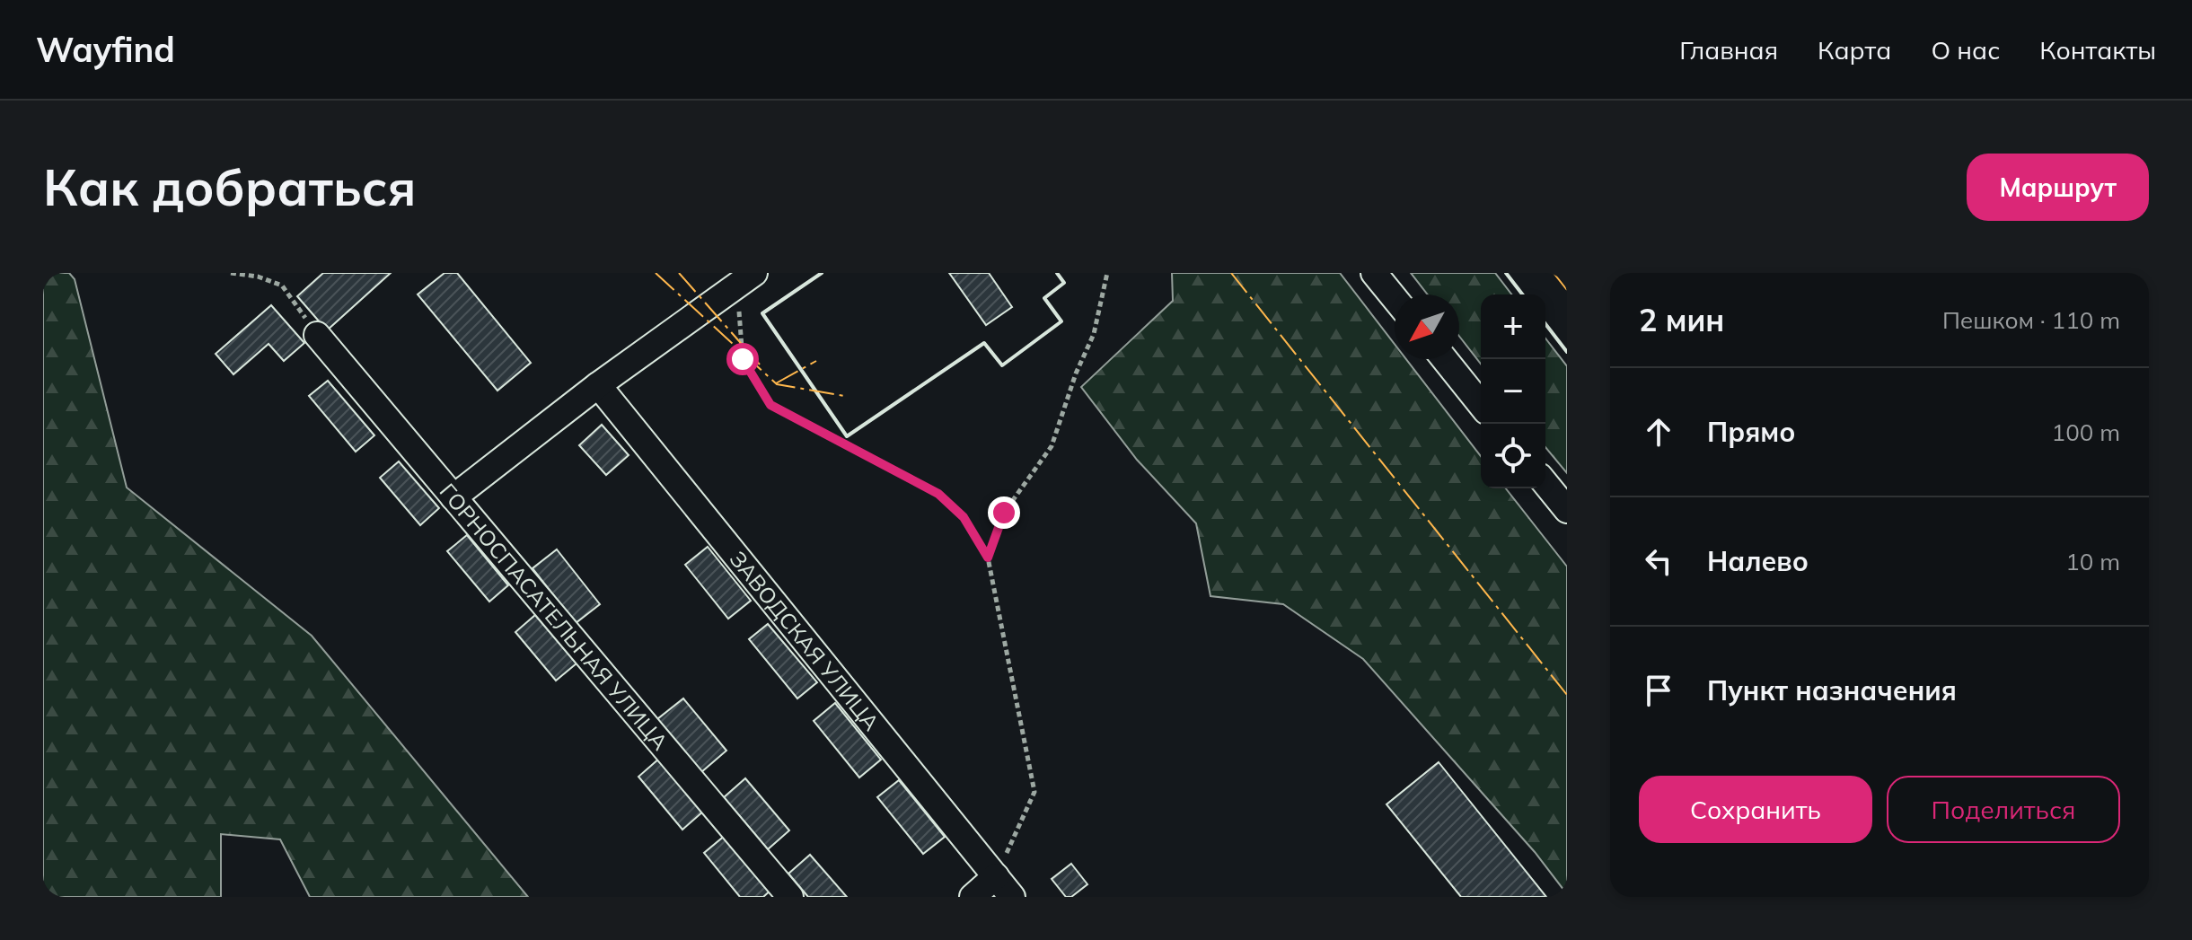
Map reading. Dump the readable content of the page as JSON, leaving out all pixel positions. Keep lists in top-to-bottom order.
{
  "streets": {
    "street": ["ГОРНОСПАСАТЕЛЬНАЯ УЛИЦА", "ЗАВОДСКАЯ УЛИЦА"]
  },
  "north": "bottom left",
  "page": {
    "header": "Wayfind",
    "nav": [
      "Главная",
      "Карта",
      "О нас",
      "Контакты"
    ],
    "buttons": [
      "Маршрут",
      ["Сохранить", "Поделиться"]
    ],
    "title": "Как добраться",
    "heading": ["2 мин", "Пешком · 110 m"],
    "map_buttons": ["+", "−"],
    "list": [
      ["Прямо", "100 m"],
      ["Налево", "10 m"],
      "Пункт назначения"
    ]
  }
}
